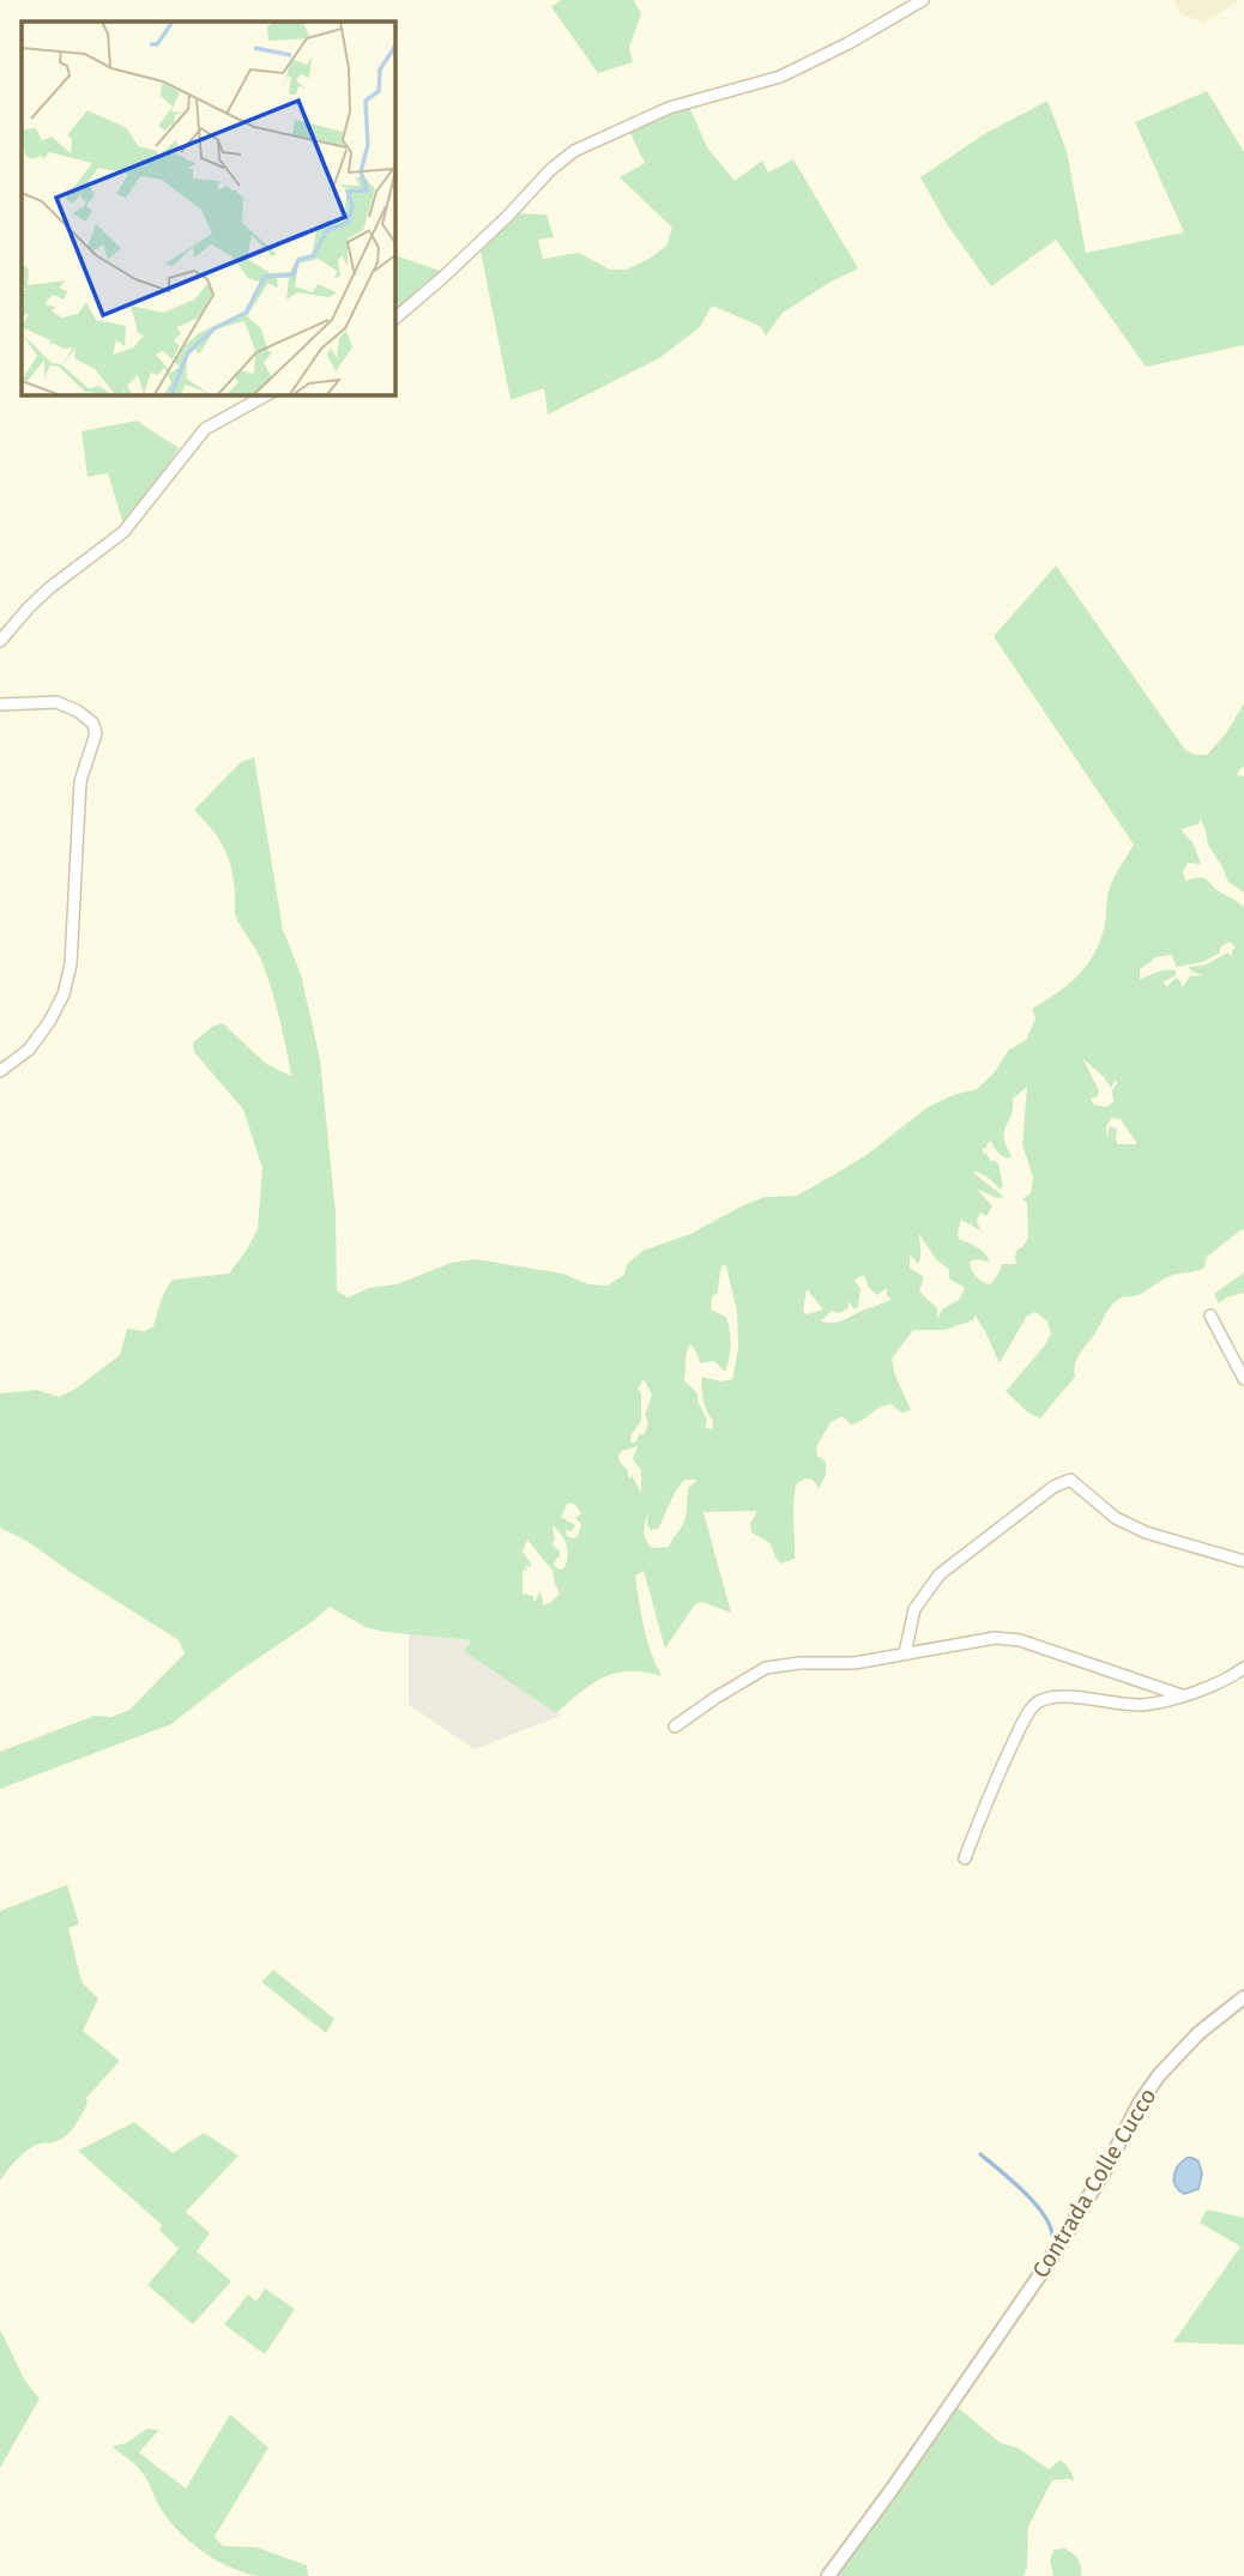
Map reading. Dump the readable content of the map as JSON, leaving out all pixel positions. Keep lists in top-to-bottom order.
{
  "streets": {
    "street": ["Contrada Colle Cucco"]
  }
}
